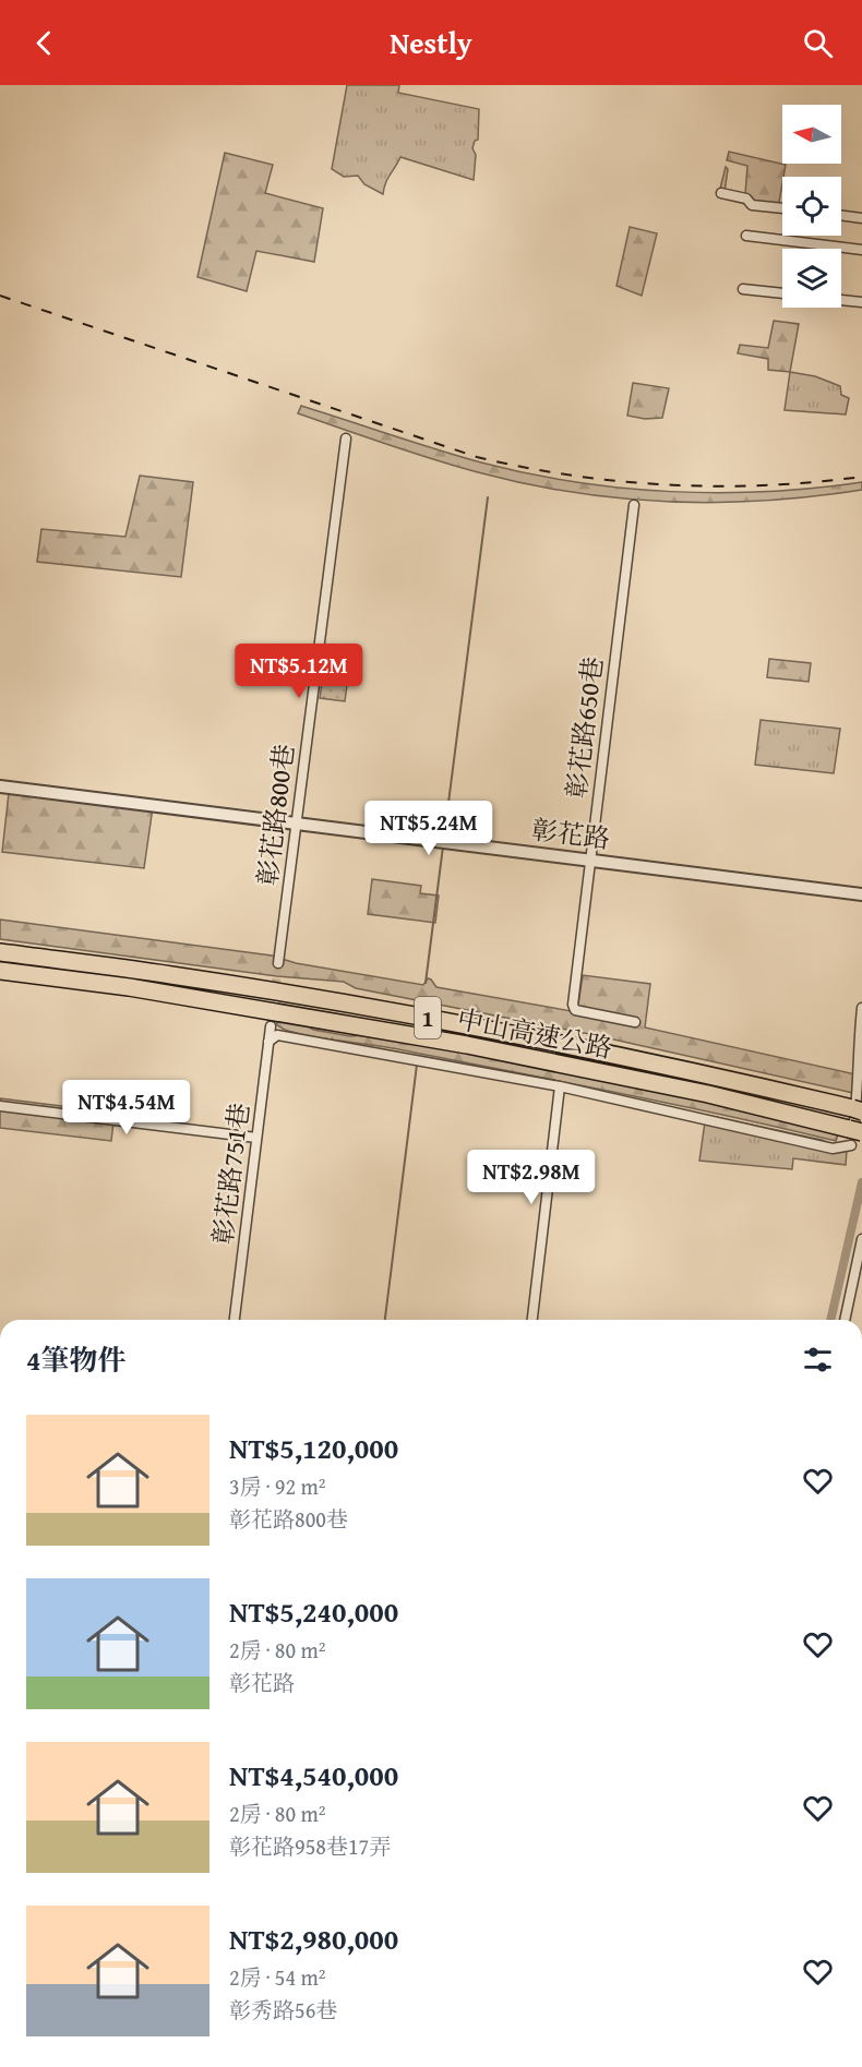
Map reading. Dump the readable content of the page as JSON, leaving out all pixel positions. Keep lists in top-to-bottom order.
{
  "streets": {
    "highway": ["1", "中山高速公路"],
    "street": [
      "彰花路650巷",
      "彰花路800巷",
      "彰花路",
      "彰花路751巷"
    ]
  },
  "crossings": [
    ["彰花路650巷", "彰花路"],
    ["彰花路800巷", "彰花路"]
  ],
  "north": "left",
  "page": {
    "header": "Nestly",
    "price": [
      "NT$5.12M",
      "NT$5.24M",
      "NT$4.54M",
      "NT$2.98M"
    ],
    "heading": "4筆物件",
    "list": [
      {
        "name": "NT$5,120,000",
        "note": "3房 · 92 m² · 彰花路800巷"
      },
      {
        "name": "NT$5,240,000",
        "note": "2房 · 80 m² · 彰花路"
      },
      {
        "name": "NT$4,540,000",
        "note": "2房 · 80 m² · 彰花路958巷17弄"
      },
      {
        "name": "NT$2,980,000",
        "note": "2房 · 54 m² · 彰秀路56巷"
      }
    ]
  }
}
